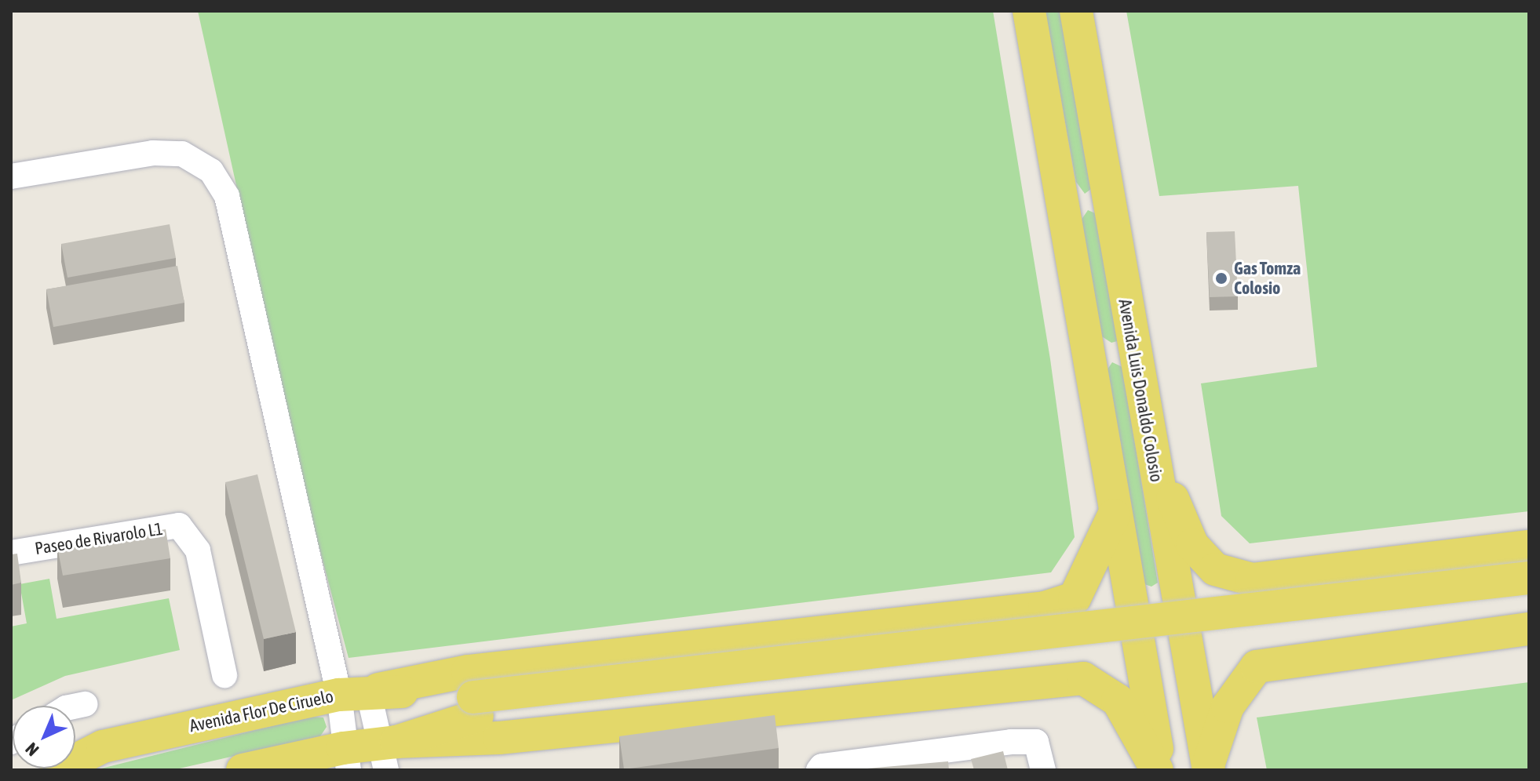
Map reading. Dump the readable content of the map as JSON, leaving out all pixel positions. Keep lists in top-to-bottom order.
{
  "streets": {
    "main road": ["Avenida Luis Donaldo Colosio", "Avenida Flor De Ciruelo"],
    "street": ["Paseo de Rivarolo L1"]
  },
  "places": ["Gas Tomza Colosio"],
  "north": "bottom left"
}
